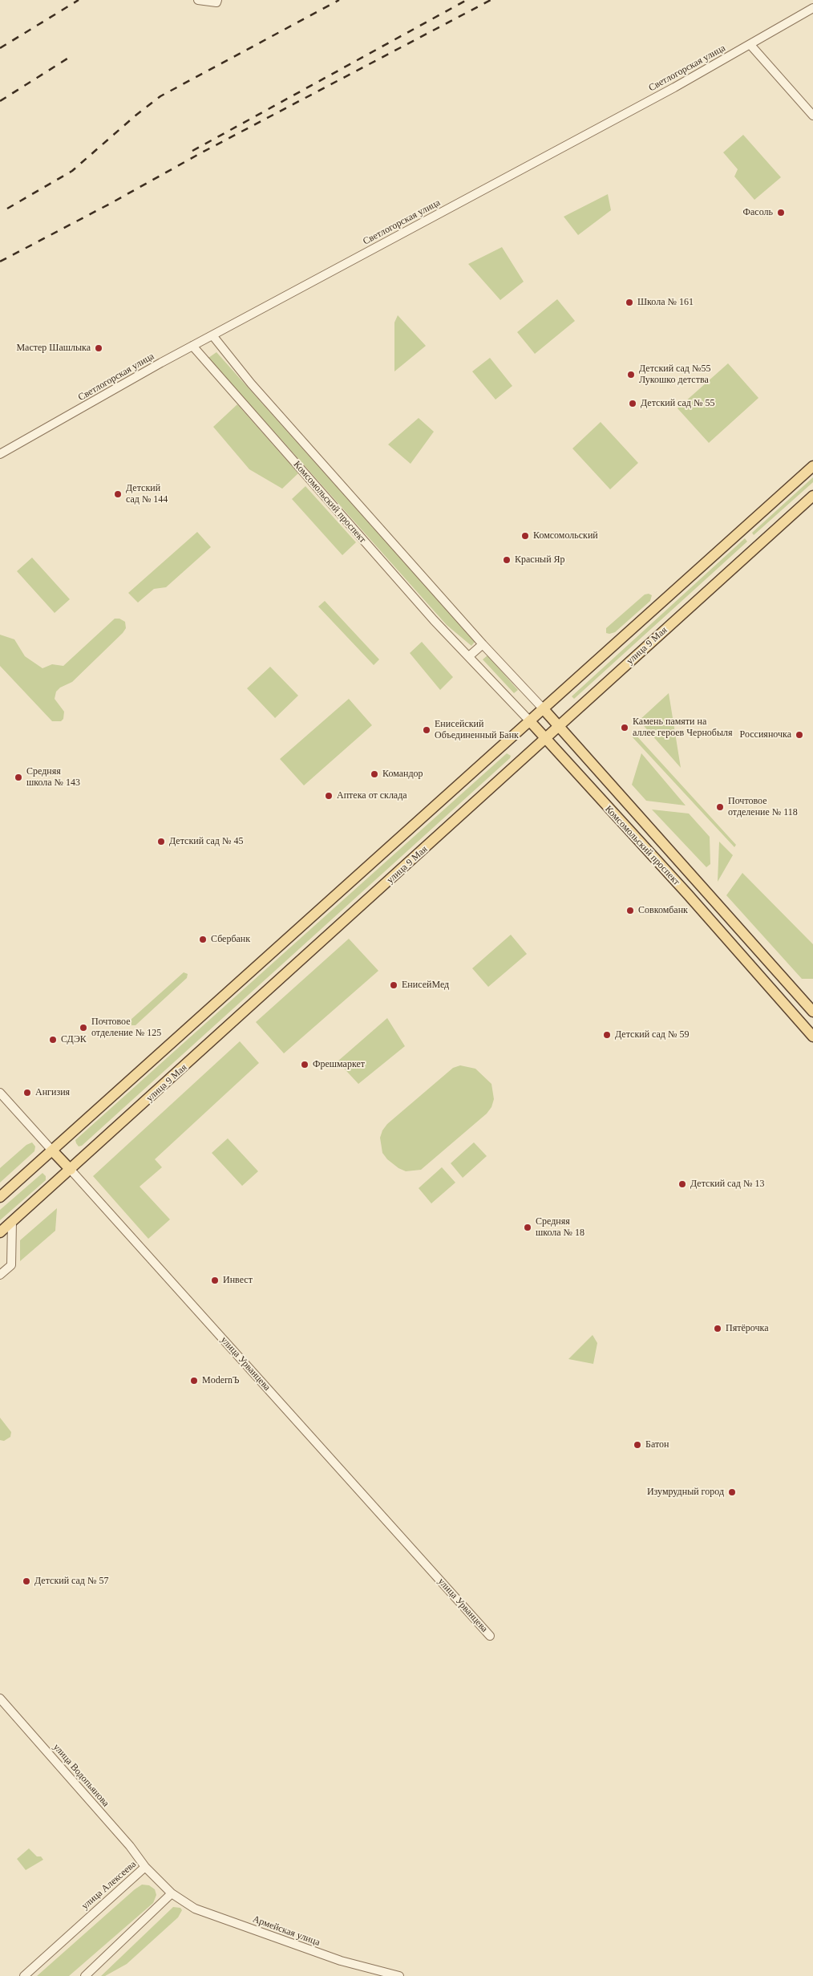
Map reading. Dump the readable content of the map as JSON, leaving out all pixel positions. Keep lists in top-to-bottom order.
{
  "streets": {
    "main road": ["Комсомольский проспект", "улица 9 Мая", "улица Урванцева"],
    "street": [
      "Светлогорская улица",
      "улица Водопьянова",
      "улица Алексеева",
      "Армейская улица"
    ]
  },
  "crossings": [
    ["Светлогорская улица", "Комсомольский проспект"],
    ["Комсомольский проспект", "улица 9 Мая"],
    ["улица 9 Мая", "улица Урванцева"],
    ["улица Водопьянова", "улица Алексеева"],
    ["улица Алексеева", "Армейская улица"]
  ],
  "places": [
    "Фасоль",
    "Школа № 161",
    "Мастер Шашлыка",
    "Детский сад №55 Лукошко детства",
    "Детский сад № 55",
    "Детский сад № 144",
    "Комсомольский",
    "Красный Яр",
    "Камень памяти на аллее героев Чернобыля",
    "Енисейский Объединенный Банк",
    "Россияночка",
    "Командор",
    "Средняя школа № 143",
    "Аптека от склада",
    "Почтовое отделение № 118",
    "Детский сад № 45",
    "Совкомбанк",
    "Сбербанк",
    "ЕнисейМед",
    "Почтовое отделение № 125",
    "Детский сад № 59",
    "СДЭК",
    "Фрешмаркет",
    "Ангизия",
    "Детский сад № 13",
    "Средняя школа № 18",
    "Инвест",
    "Пятёрочка",
    "ModernЪ",
    "Батон",
    "Изумрудный город",
    "Детский сад № 57"
  ]
}
